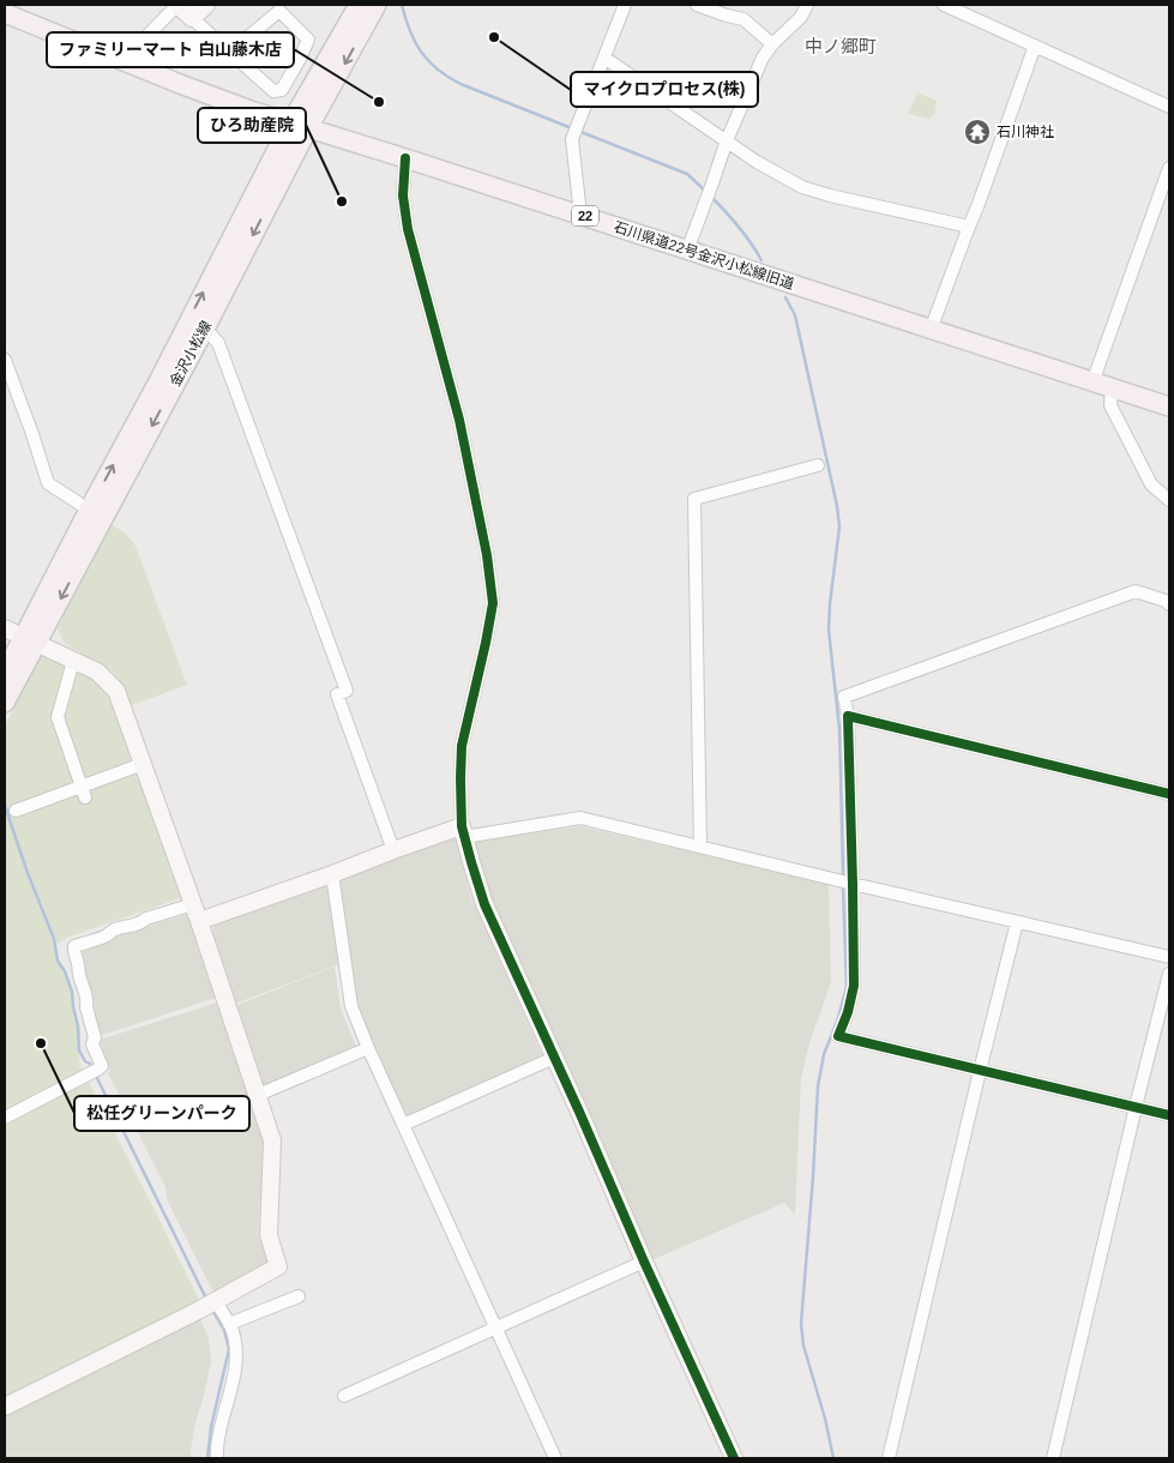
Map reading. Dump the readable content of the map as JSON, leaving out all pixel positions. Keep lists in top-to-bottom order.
{
  "streets": {
    "main road": ["22", "石川県道22号金沢小松線旧道", "金沢小松線"]
  },
  "crossings": [
    ["石川県道22号金沢小松線旧道", "金沢小松線"]
  ],
  "districts": ["中ノ郷町"],
  "places": {
    "other": [
      "マイクロプロセス(株)",
      "ファミリーマート 白山藤木店",
      "ひろ助産院",
      "松任グリーンパーク"
    ],
    "temple": ["石川神社"]
  }
}
